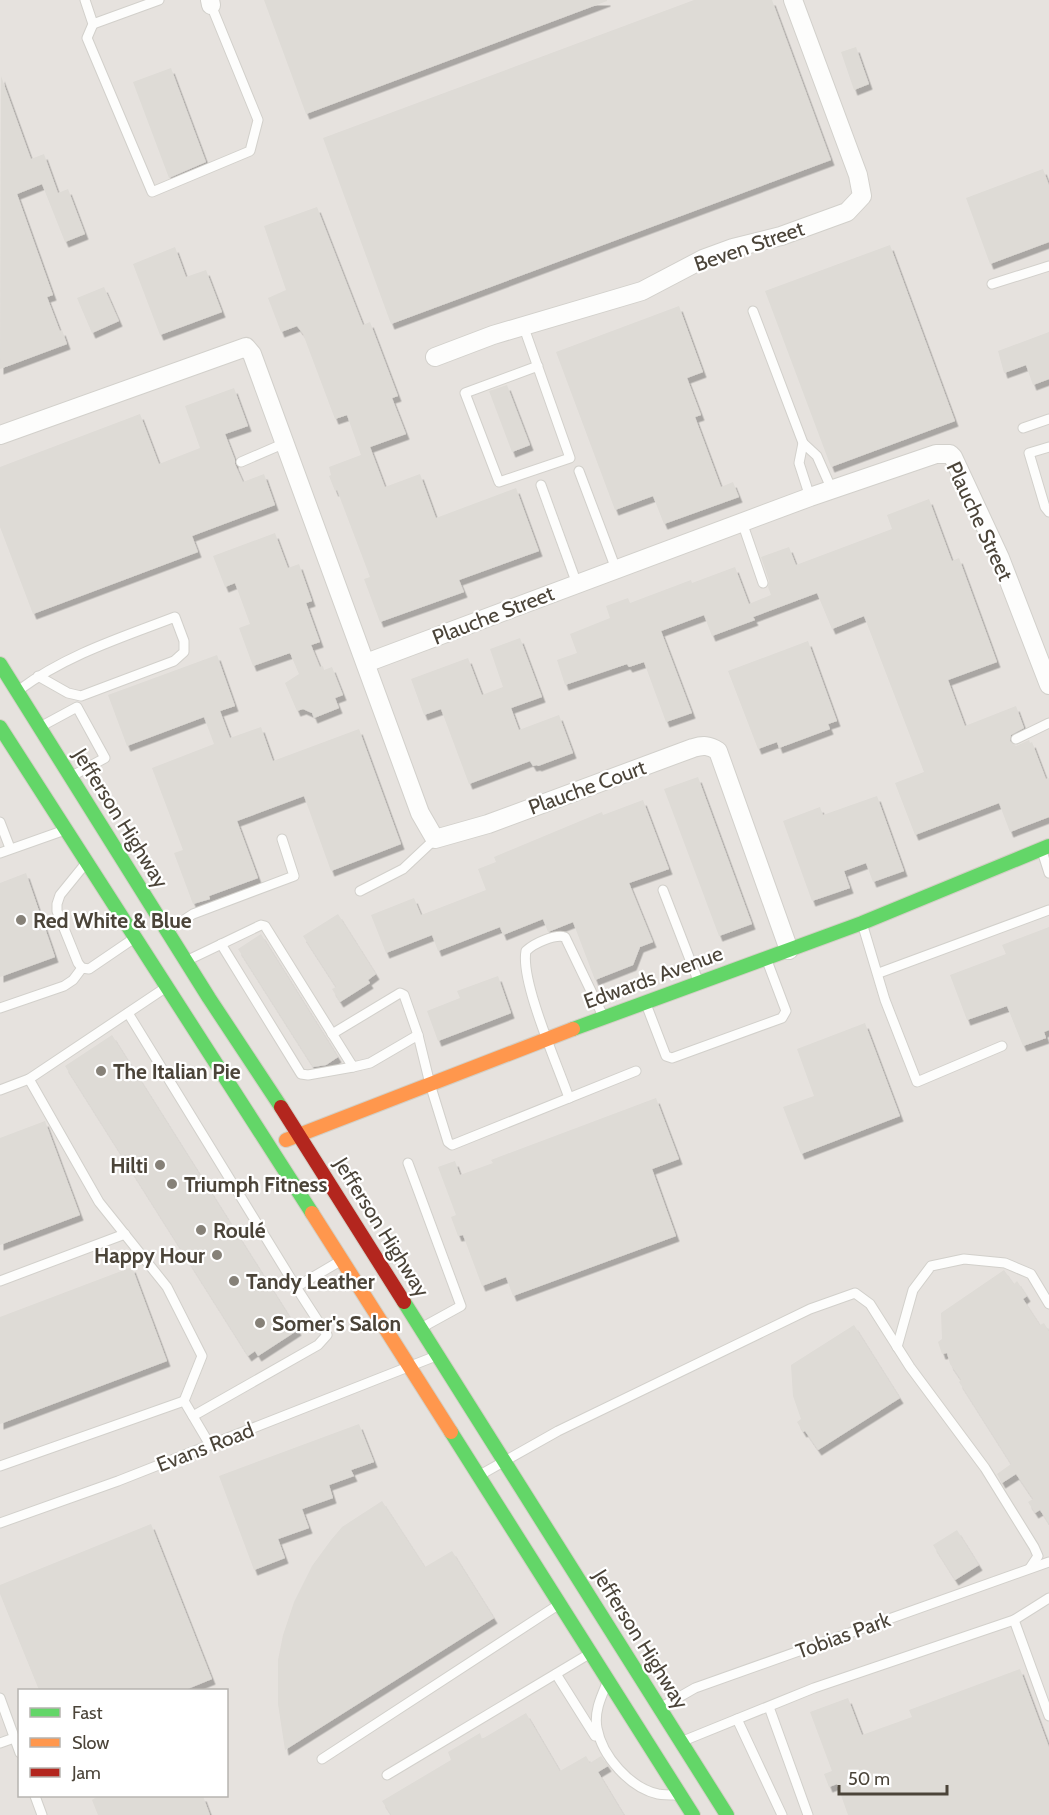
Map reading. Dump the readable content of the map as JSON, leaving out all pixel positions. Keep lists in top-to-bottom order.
{
  "streets": {
    "main road": ["Jefferson Highway", "Edwards Avenue"],
    "street": ["Beven Street", "Plauche Street", "Plauche Court"],
    "lane": ["Evans Road", "Tobias Park"]
  },
  "crossings": [
    ["Plauche Court", "Edwards Avenue"],
    ["Jefferson Highway", "Edwards Avenue"],
    ["Jefferson Highway", "Evans Road"],
    ["Jefferson Highway", "Tobias Park"]
  ],
  "places": [
    "Red White & Blue",
    "The Italian Pie",
    "Hilti",
    "Triumph Fitness",
    "Roulé",
    "Happy Hour",
    "Tandy Leather",
    "Somer's Salon"
  ],
  "legend": ["Fast", "Slow", "Jam"],
  "scale_bar": "50 m"
}
